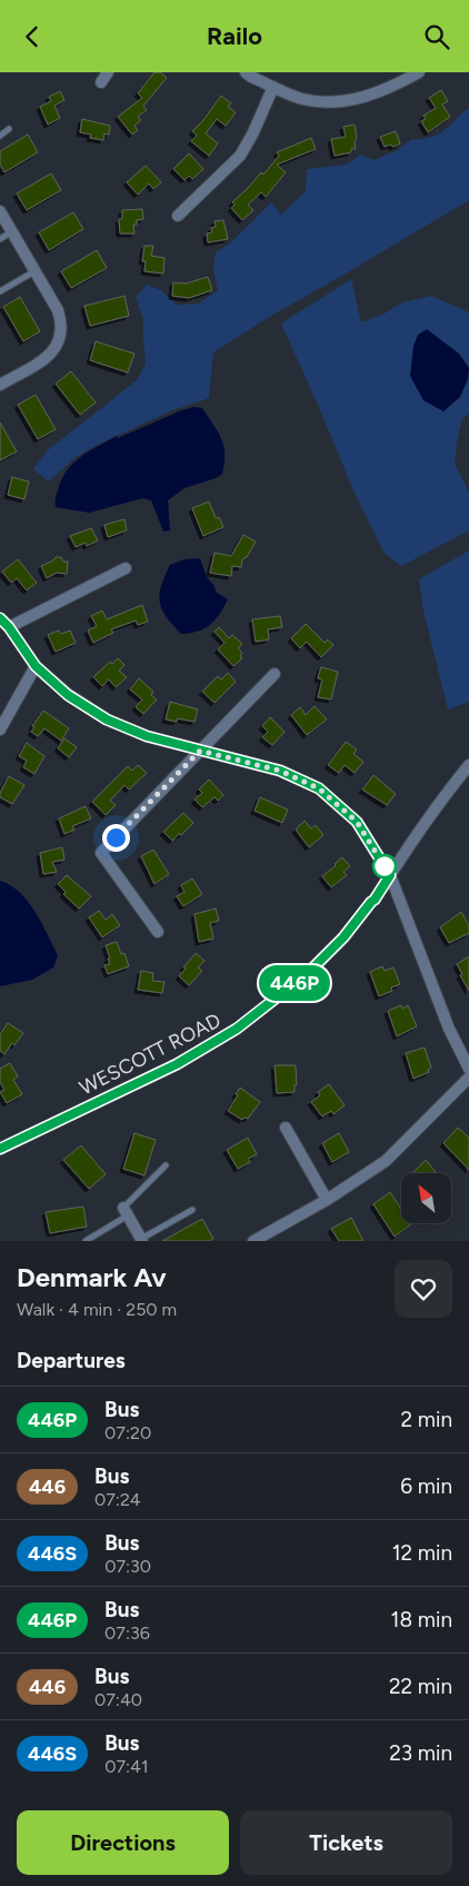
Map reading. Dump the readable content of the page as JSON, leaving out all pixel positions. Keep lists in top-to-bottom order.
{
  "streets": {
    "street": ["WESCOTT ROAD"]
  },
  "lines": ["bus line 446P"],
  "north": "top left",
  "page": {
    "header": "Railo",
    "on_map": "446P",
    "heading": [
      ["Denmark Av", "Walk · 4 min · 250 m"],
      "Departures"
    ],
    "list": [
      {
        "mark": "446P",
        "name": "Bus",
        "note": "07:20",
        "value": "2 min"
      },
      {
        "mark": "446",
        "name": "Bus",
        "note": "07:24",
        "value": "6 min"
      },
      {
        "mark": "446S",
        "name": "Bus",
        "note": "07:30",
        "value": "12 min"
      },
      {
        "mark": "446P",
        "name": "Bus",
        "note": "07:36",
        "value": "18 min"
      },
      {
        "mark": "446",
        "name": "Bus",
        "note": "07:40",
        "value": "22 min"
      },
      {
        "mark": "446S",
        "name": "Bus",
        "note": "07:41",
        "value": "23 min"
      }
    ],
    "buttons": ["Directions", "Tickets"]
  }
}
